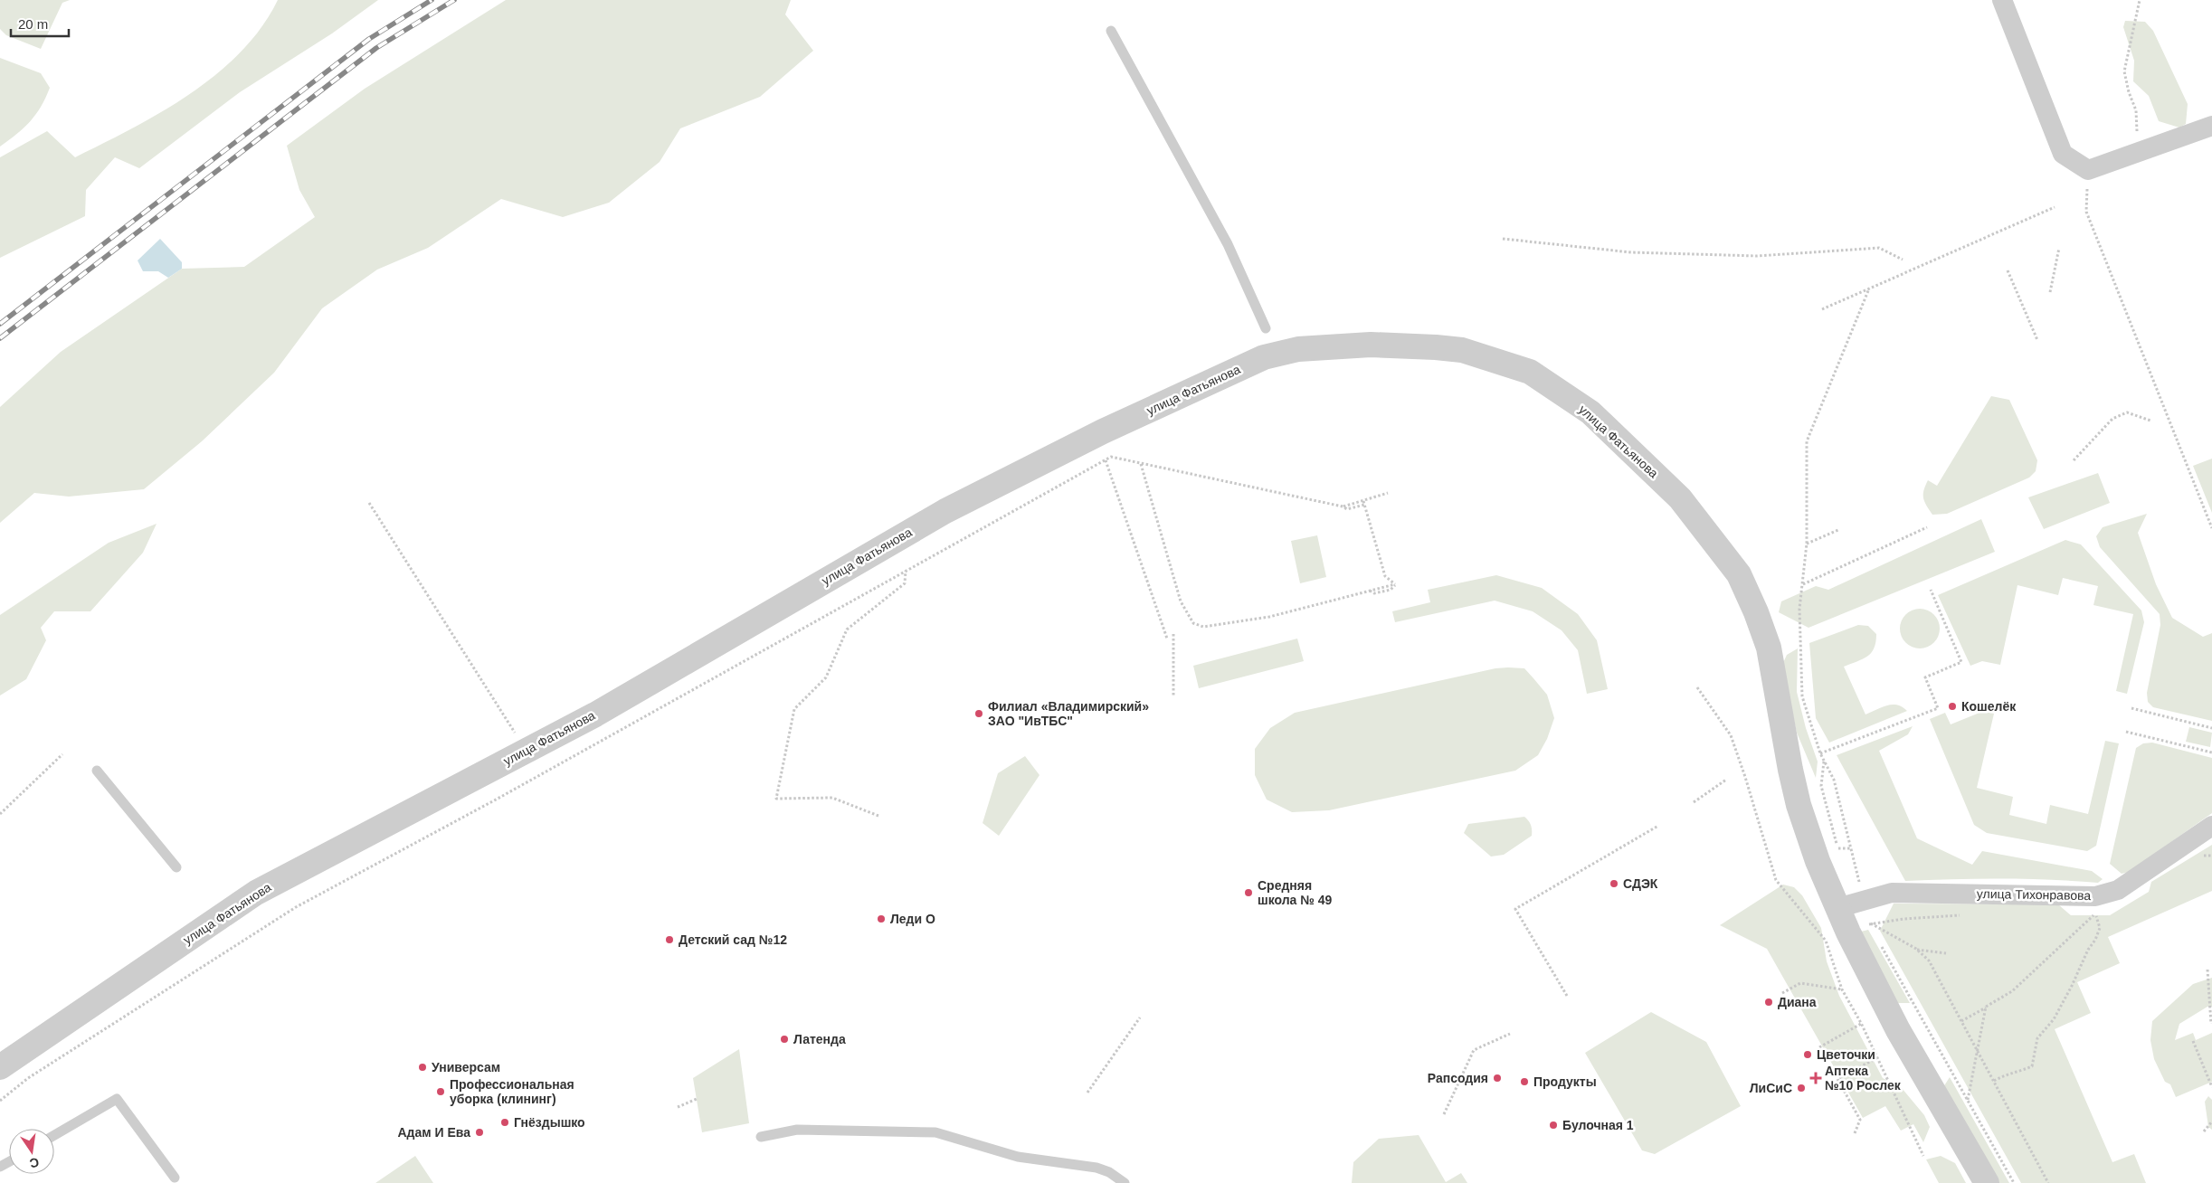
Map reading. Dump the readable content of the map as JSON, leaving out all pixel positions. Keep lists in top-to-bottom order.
{
  "streets": {
    "street": ["улица Фатьянова", "улица Тихонравова"]
  },
  "crossings": [
    ["улица Фатьянова", "улица Тихонравова"]
  ],
  "places": {
    "other": [
      "Кошелёк",
      "Филиал «Владимирский» ЗАО \"ИвТБС\"",
      "СДЭК",
      "Средняя школа № 49",
      "Леди О",
      "Детский сад №12",
      "Диана",
      "Латенда",
      "Цветочки",
      "Универсам",
      "Рапсодия",
      "Продукты",
      "ЛиСиС",
      "Профессиональная уборка (клининг)",
      "Гнёздышко",
      "Булочная 1",
      "Адам И Ева"
    ],
    "health": ["Аптека №10 Рослек"]
  },
  "scale_bar": "20 m",
  "north": "bottom"
}
